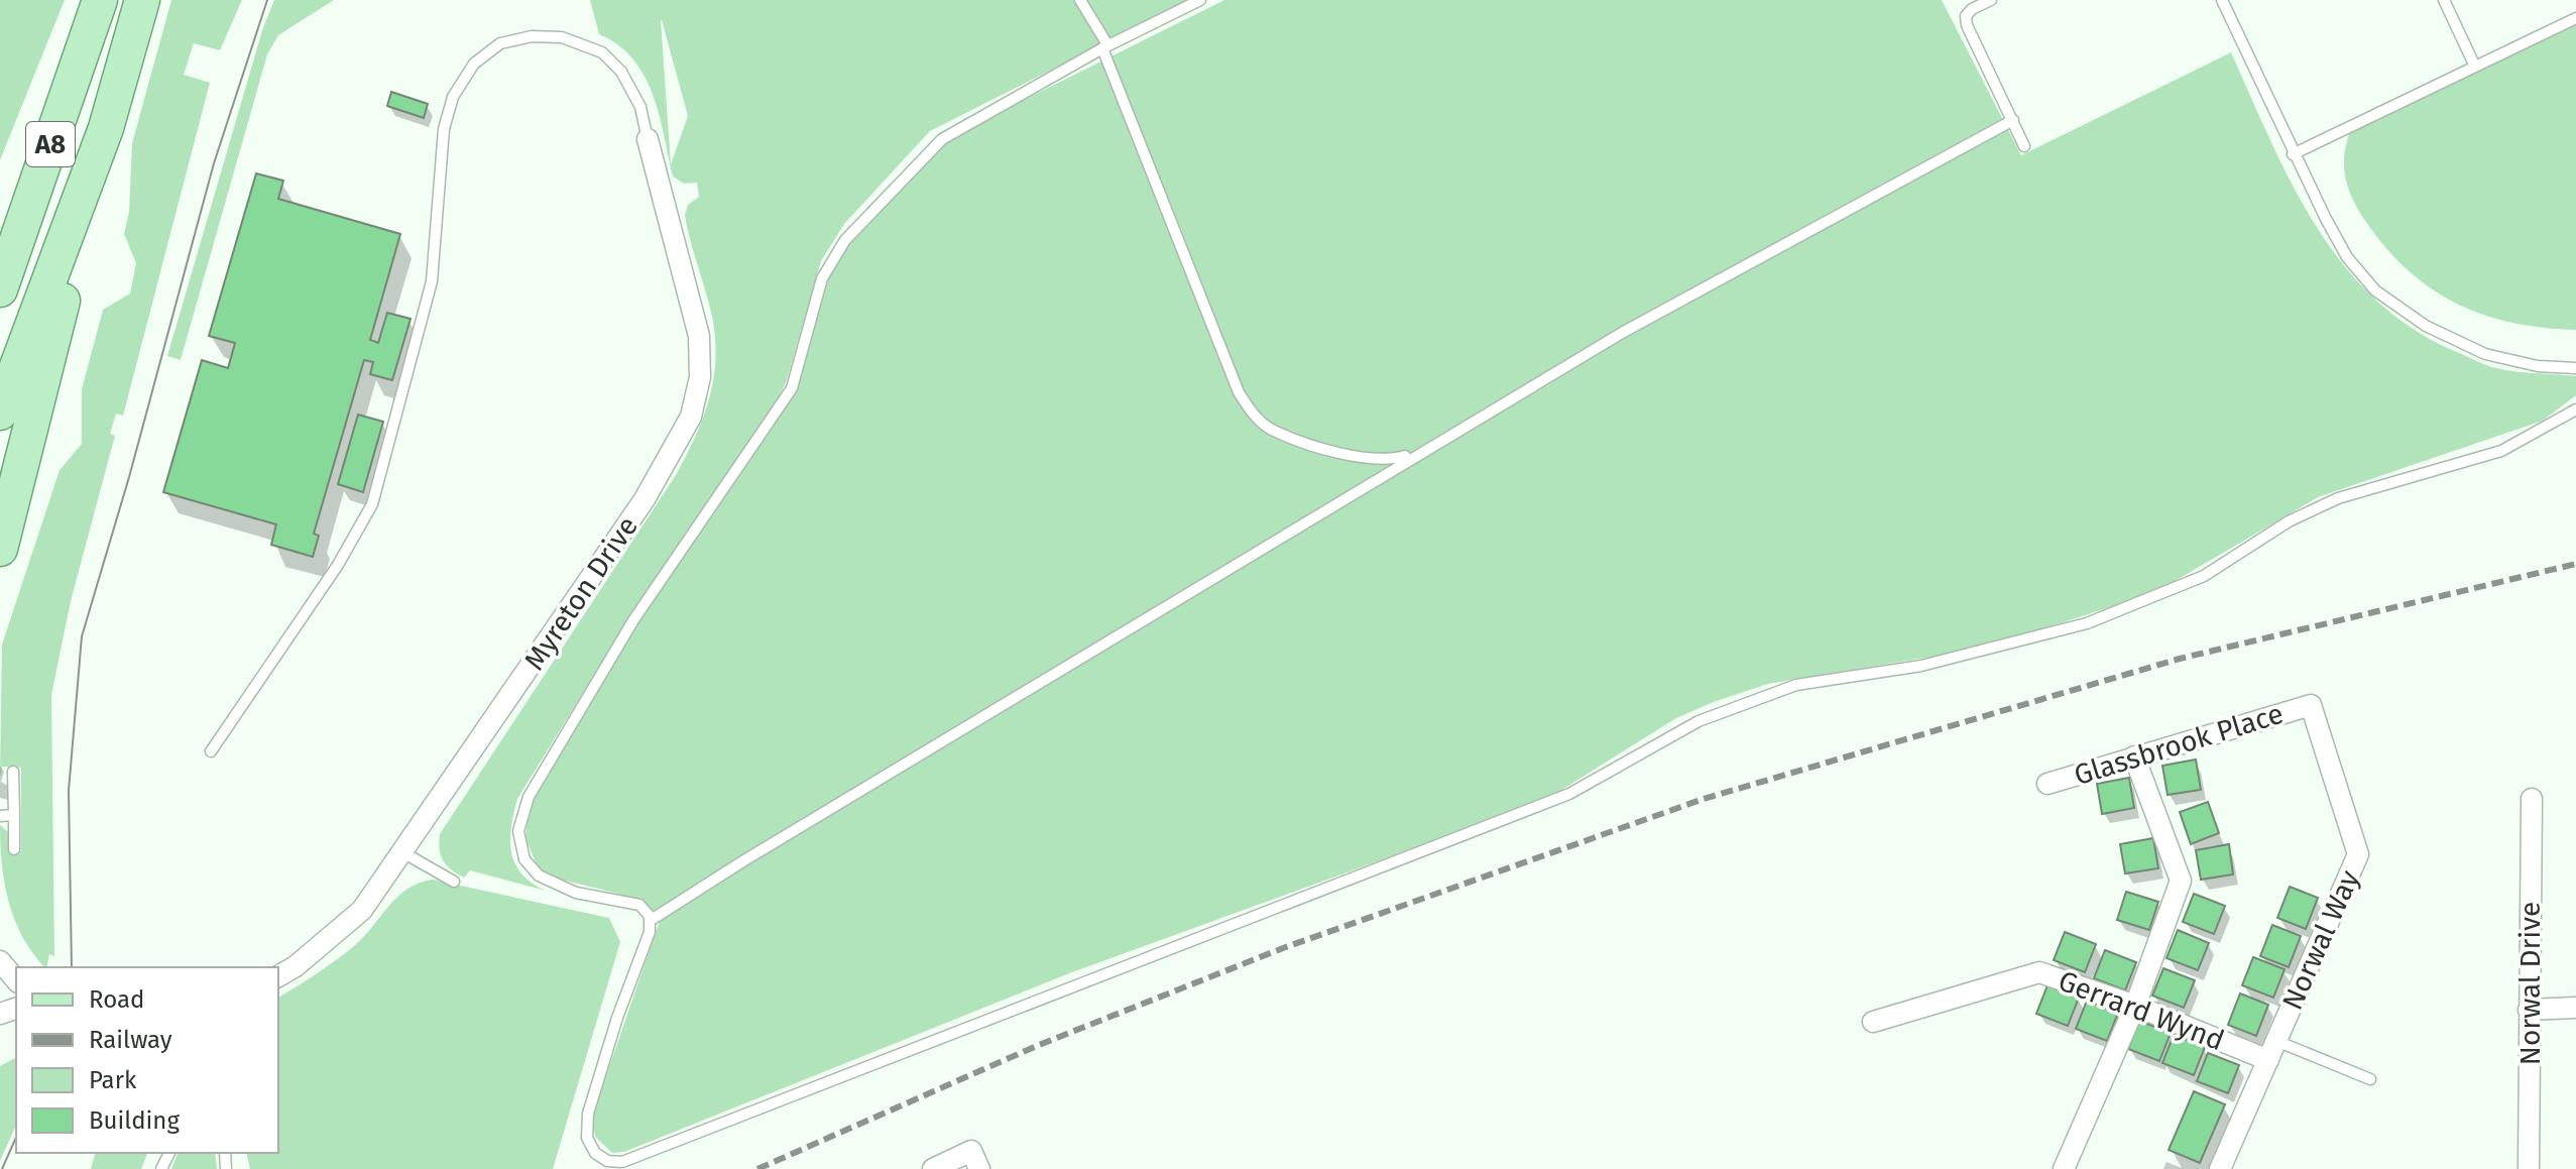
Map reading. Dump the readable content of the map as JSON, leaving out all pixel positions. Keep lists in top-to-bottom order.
{
  "streets": {
    "main road": ["A8"],
    "street": [
      "Myreton Drive",
      "Glassbrook Place",
      "Norwal Way",
      "Norwal Drive",
      "Gerrard Wynd"
    ]
  },
  "crossings": [
    ["Glassbrook Place", "Norwal Way"],
    ["Norwal Way", "Gerrard Wynd"]
  ],
  "legend": [
    "Road",
    "Railway",
    "Park",
    "Building"
  ]
}
